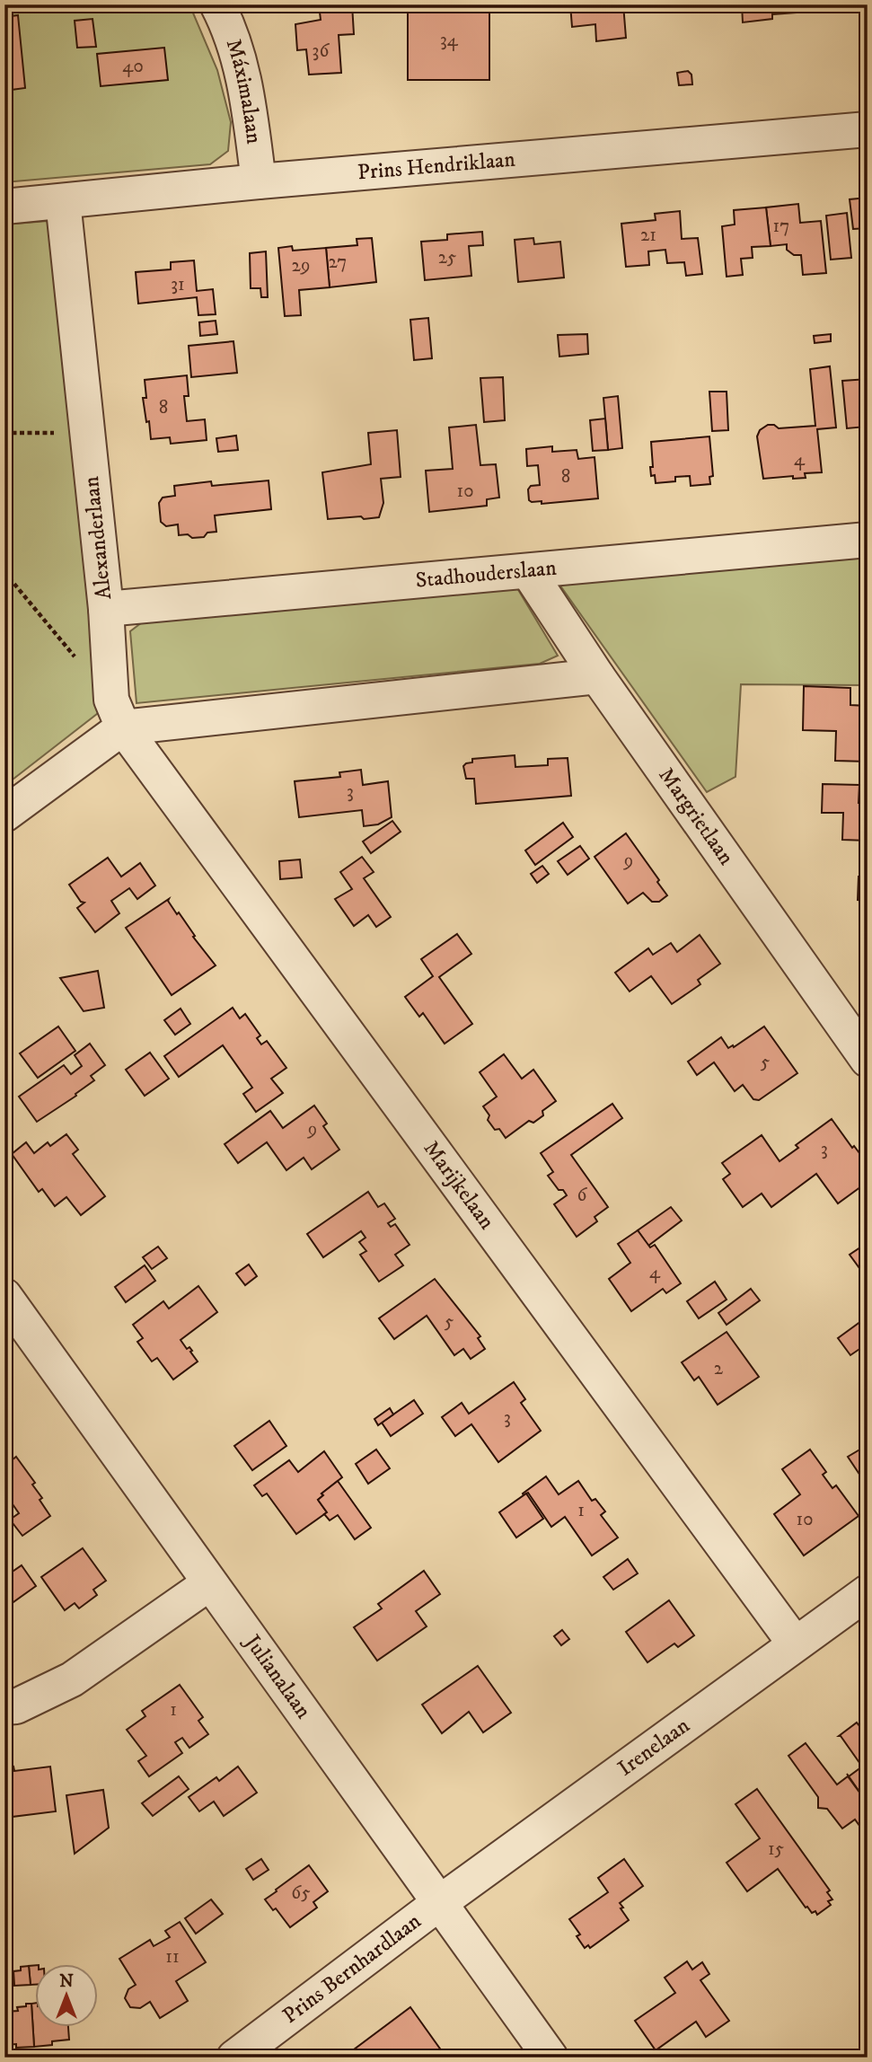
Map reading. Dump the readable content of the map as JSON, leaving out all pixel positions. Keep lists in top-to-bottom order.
{
  "streets": {
    "street": [
      "Máximalaan",
      "Prins Hendriklaan",
      "Alexanderlaan",
      "Stadhouderslaan",
      "Margrietlaan",
      "Marijkelaan",
      "Julianalaan",
      "Irenelaan",
      "Prins Bernhardlaan"
    ]
  },
  "crossings": [
    ["Máximalaan", "Prins Hendriklaan"],
    ["Prins Hendriklaan", "Alexanderlaan"],
    ["Alexanderlaan", "Stadhouderslaan"],
    ["Alexanderlaan", "Marijkelaan"],
    ["Stadhouderslaan", "Margrietlaan"],
    ["Marijkelaan", "Irenelaan"],
    ["Julianalaan", "Irenelaan"],
    ["Julianalaan", "Prins Bernhardlaan"],
    ["Irenelaan", "Prins Bernhardlaan"]
  ],
  "house_numbers": [
    "34",
    "36",
    "40",
    "17",
    "21",
    "25",
    "27",
    "29",
    "31",
    "8",
    "4",
    "8",
    "10",
    "3",
    "9",
    "5",
    "9",
    "3",
    "6",
    "4",
    "5",
    "2",
    "3",
    "1",
    "10",
    "1",
    "15",
    "65",
    "11"
  ],
  "north": "top"
}
